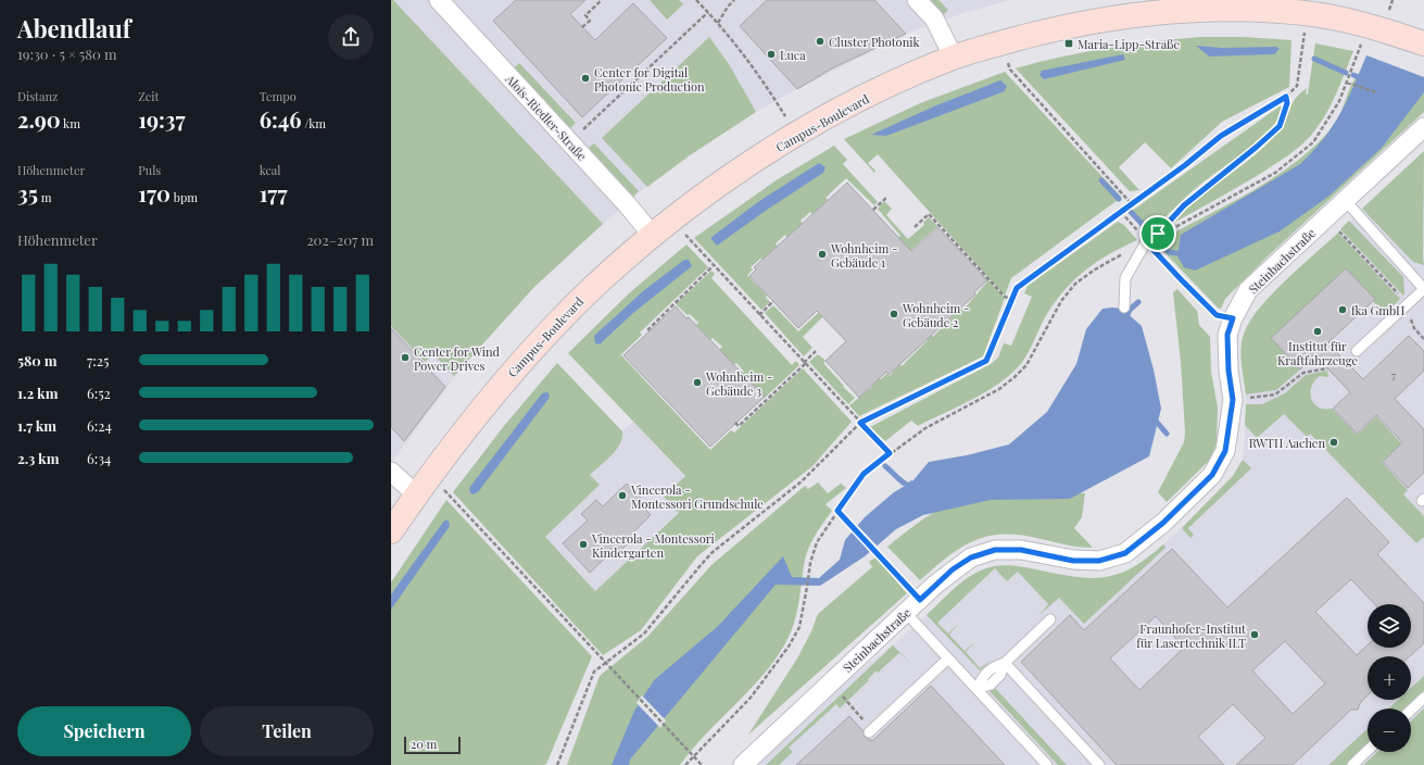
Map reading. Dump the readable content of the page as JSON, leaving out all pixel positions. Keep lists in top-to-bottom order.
{
  "streets": {
    "street": ["Alois-Riedler-Straße", "Campus-Boulevard", "Steinbachstraße"]
  },
  "crossings": [
    ["Alois-Riedler-Straße", "Campus-Boulevard"]
  ],
  "places": {
    "other": [
      "Cluster Photonik",
      "Luca",
      "Center for Digital Photonic Production",
      "Wohnheim - Gebäude 1",
      "fka GmbH",
      "Wohnheim - Gebäude 2",
      "Institut für Kraftfahrzeuge",
      "Center for Wind Power Drives",
      "Wohnheim - Gebäude 3",
      "RWTH Aachen",
      "Vincerola - Montessori Grundschule",
      "Vincerola - Montessori Kindergarten",
      "Fraunhofer-Institut für Lasertechnik ILT"
    ],
    "transit": ["Maria-Lipp-Straße"]
  },
  "house_numbers": ["7"],
  "scale_bar": "20 m",
  "page": {
    "heading": ["Abendlauf", "19:30 · 5 × 580 m"],
    "stats": [
      ["Distanz", "2.90 km"],
      ["Zeit", "19:37"],
      ["Tempo", "6:46 /km"],
      ["Höhenmeter", "35 m"],
      ["Puls", "170 bpm"],
      ["kcal", "177"]
    ],
    "chart": ["Höhenmeter", "202–207 m"],
    "list": [
      {
        "name": "580 m",
        "note": "7:25"
      },
      {
        "name": "1.2 km",
        "note": "6:52"
      },
      {
        "name": "1.7 km",
        "note": "6:24"
      },
      {
        "name": "2.3 km",
        "note": "6:34"
      }
    ],
    "map_buttons": ["+", "−"],
    "buttons": ["Speichern", "Teilen"],
    "scale": "20 m"
  }
}
